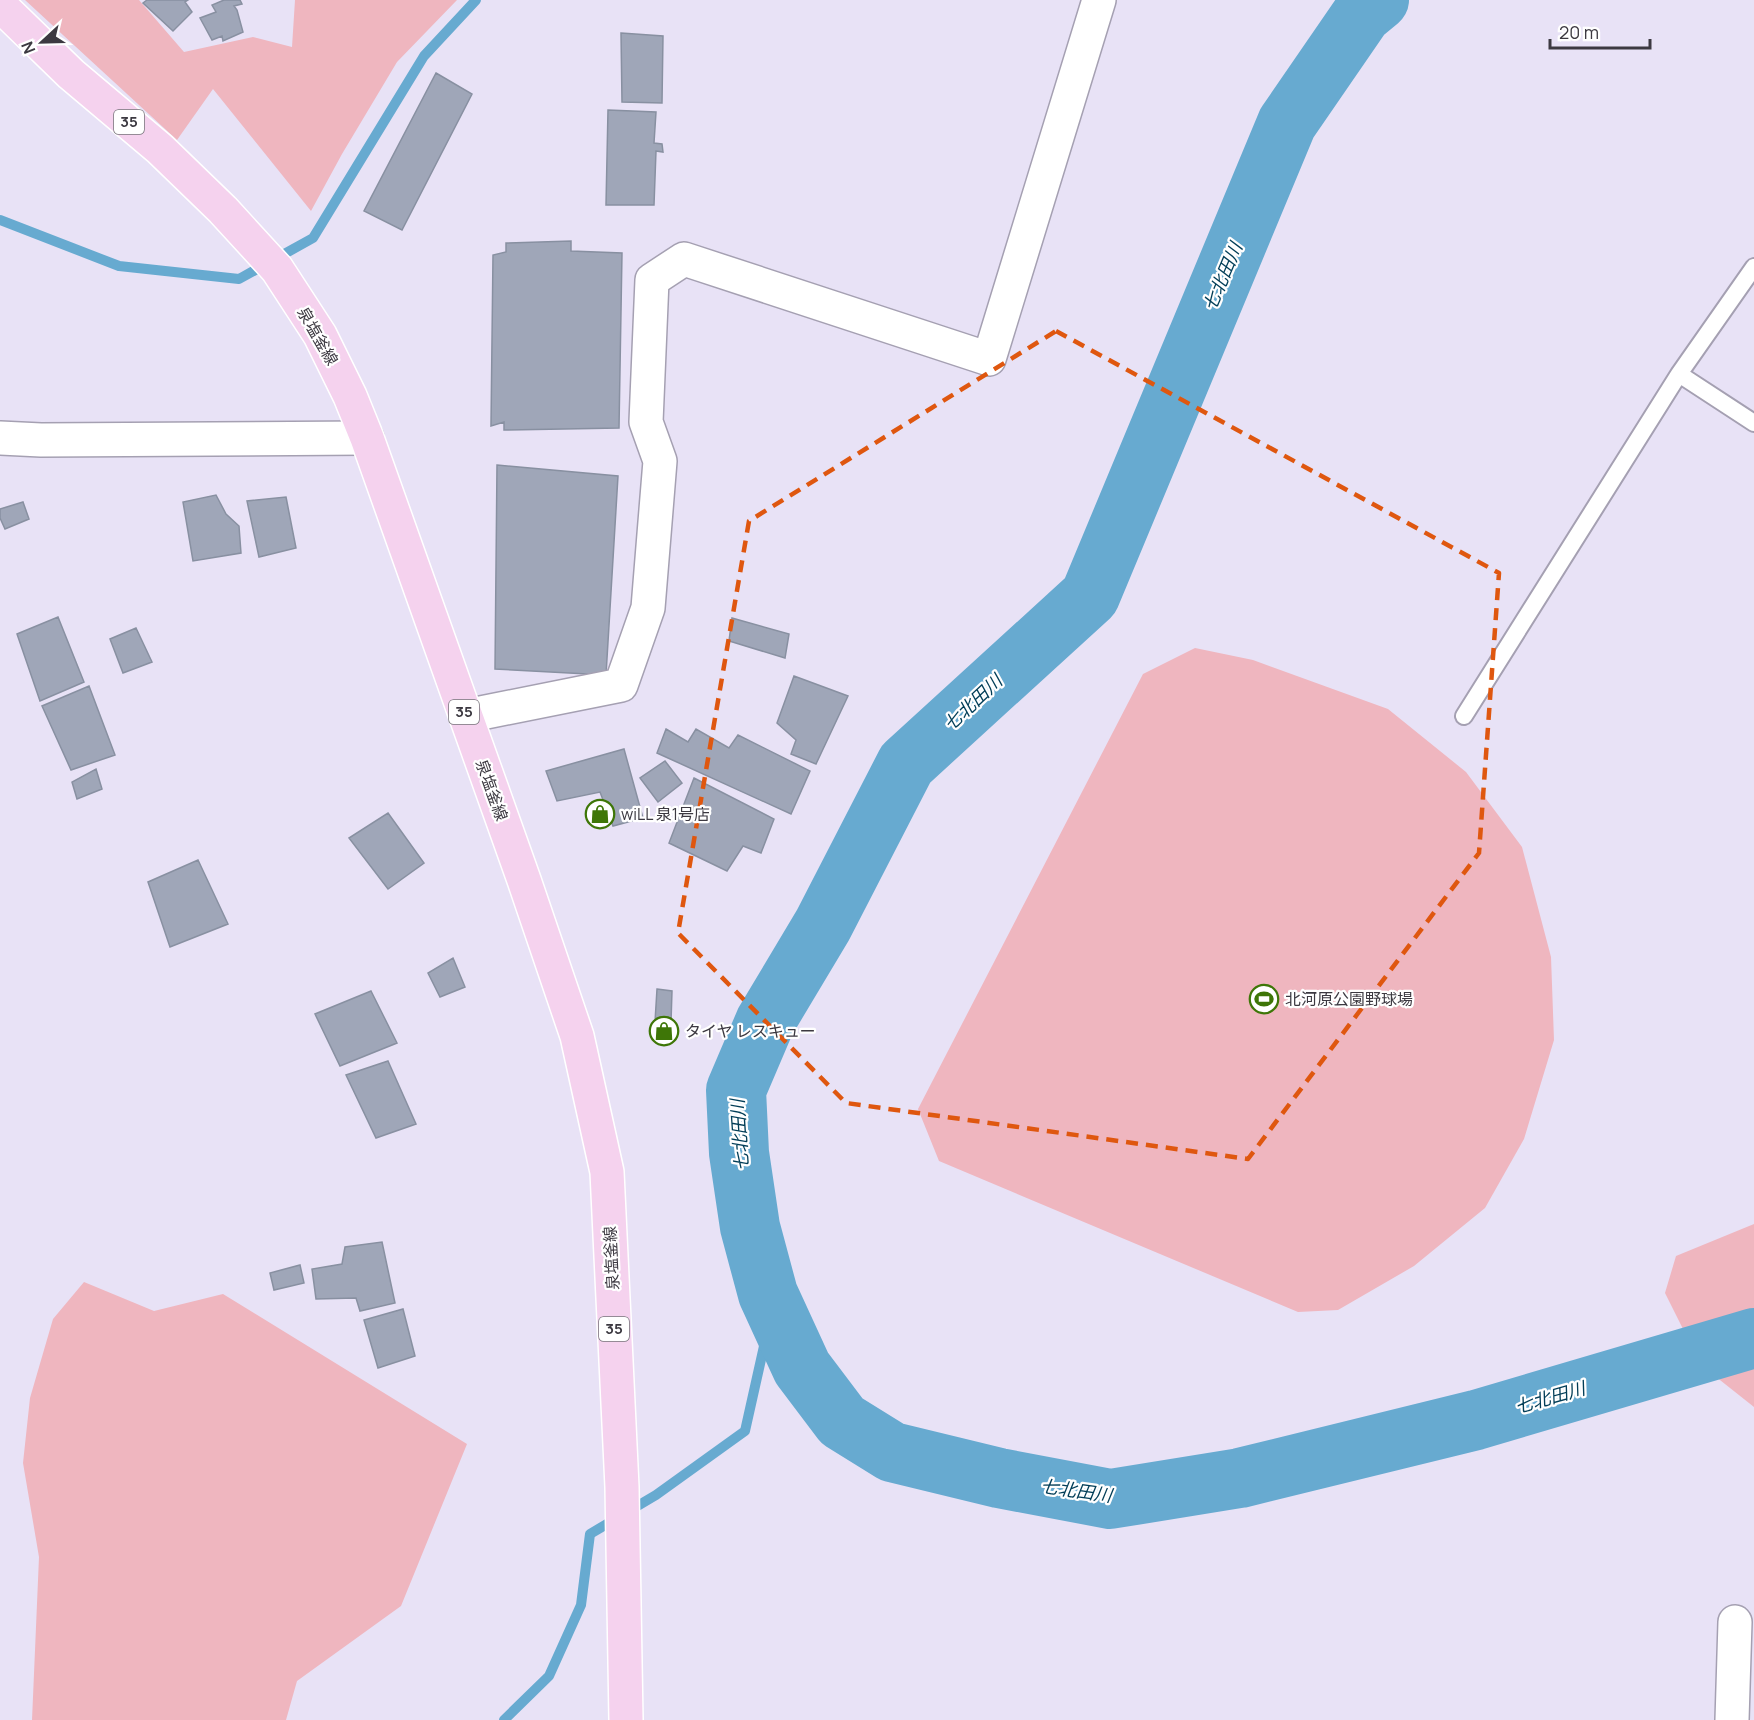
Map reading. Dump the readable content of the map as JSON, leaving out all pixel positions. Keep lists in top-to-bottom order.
{
  "streets": {
    "main road": ["35", "泉塩釜線"]
  },
  "water": ["七北田川"],
  "places": {
    "shop": ["wiLL 泉1号店", "タイヤ レスキュー"],
    "sports": ["北河原公園野球場"]
  },
  "scale_bar": "20 m",
  "north": "left"
}
